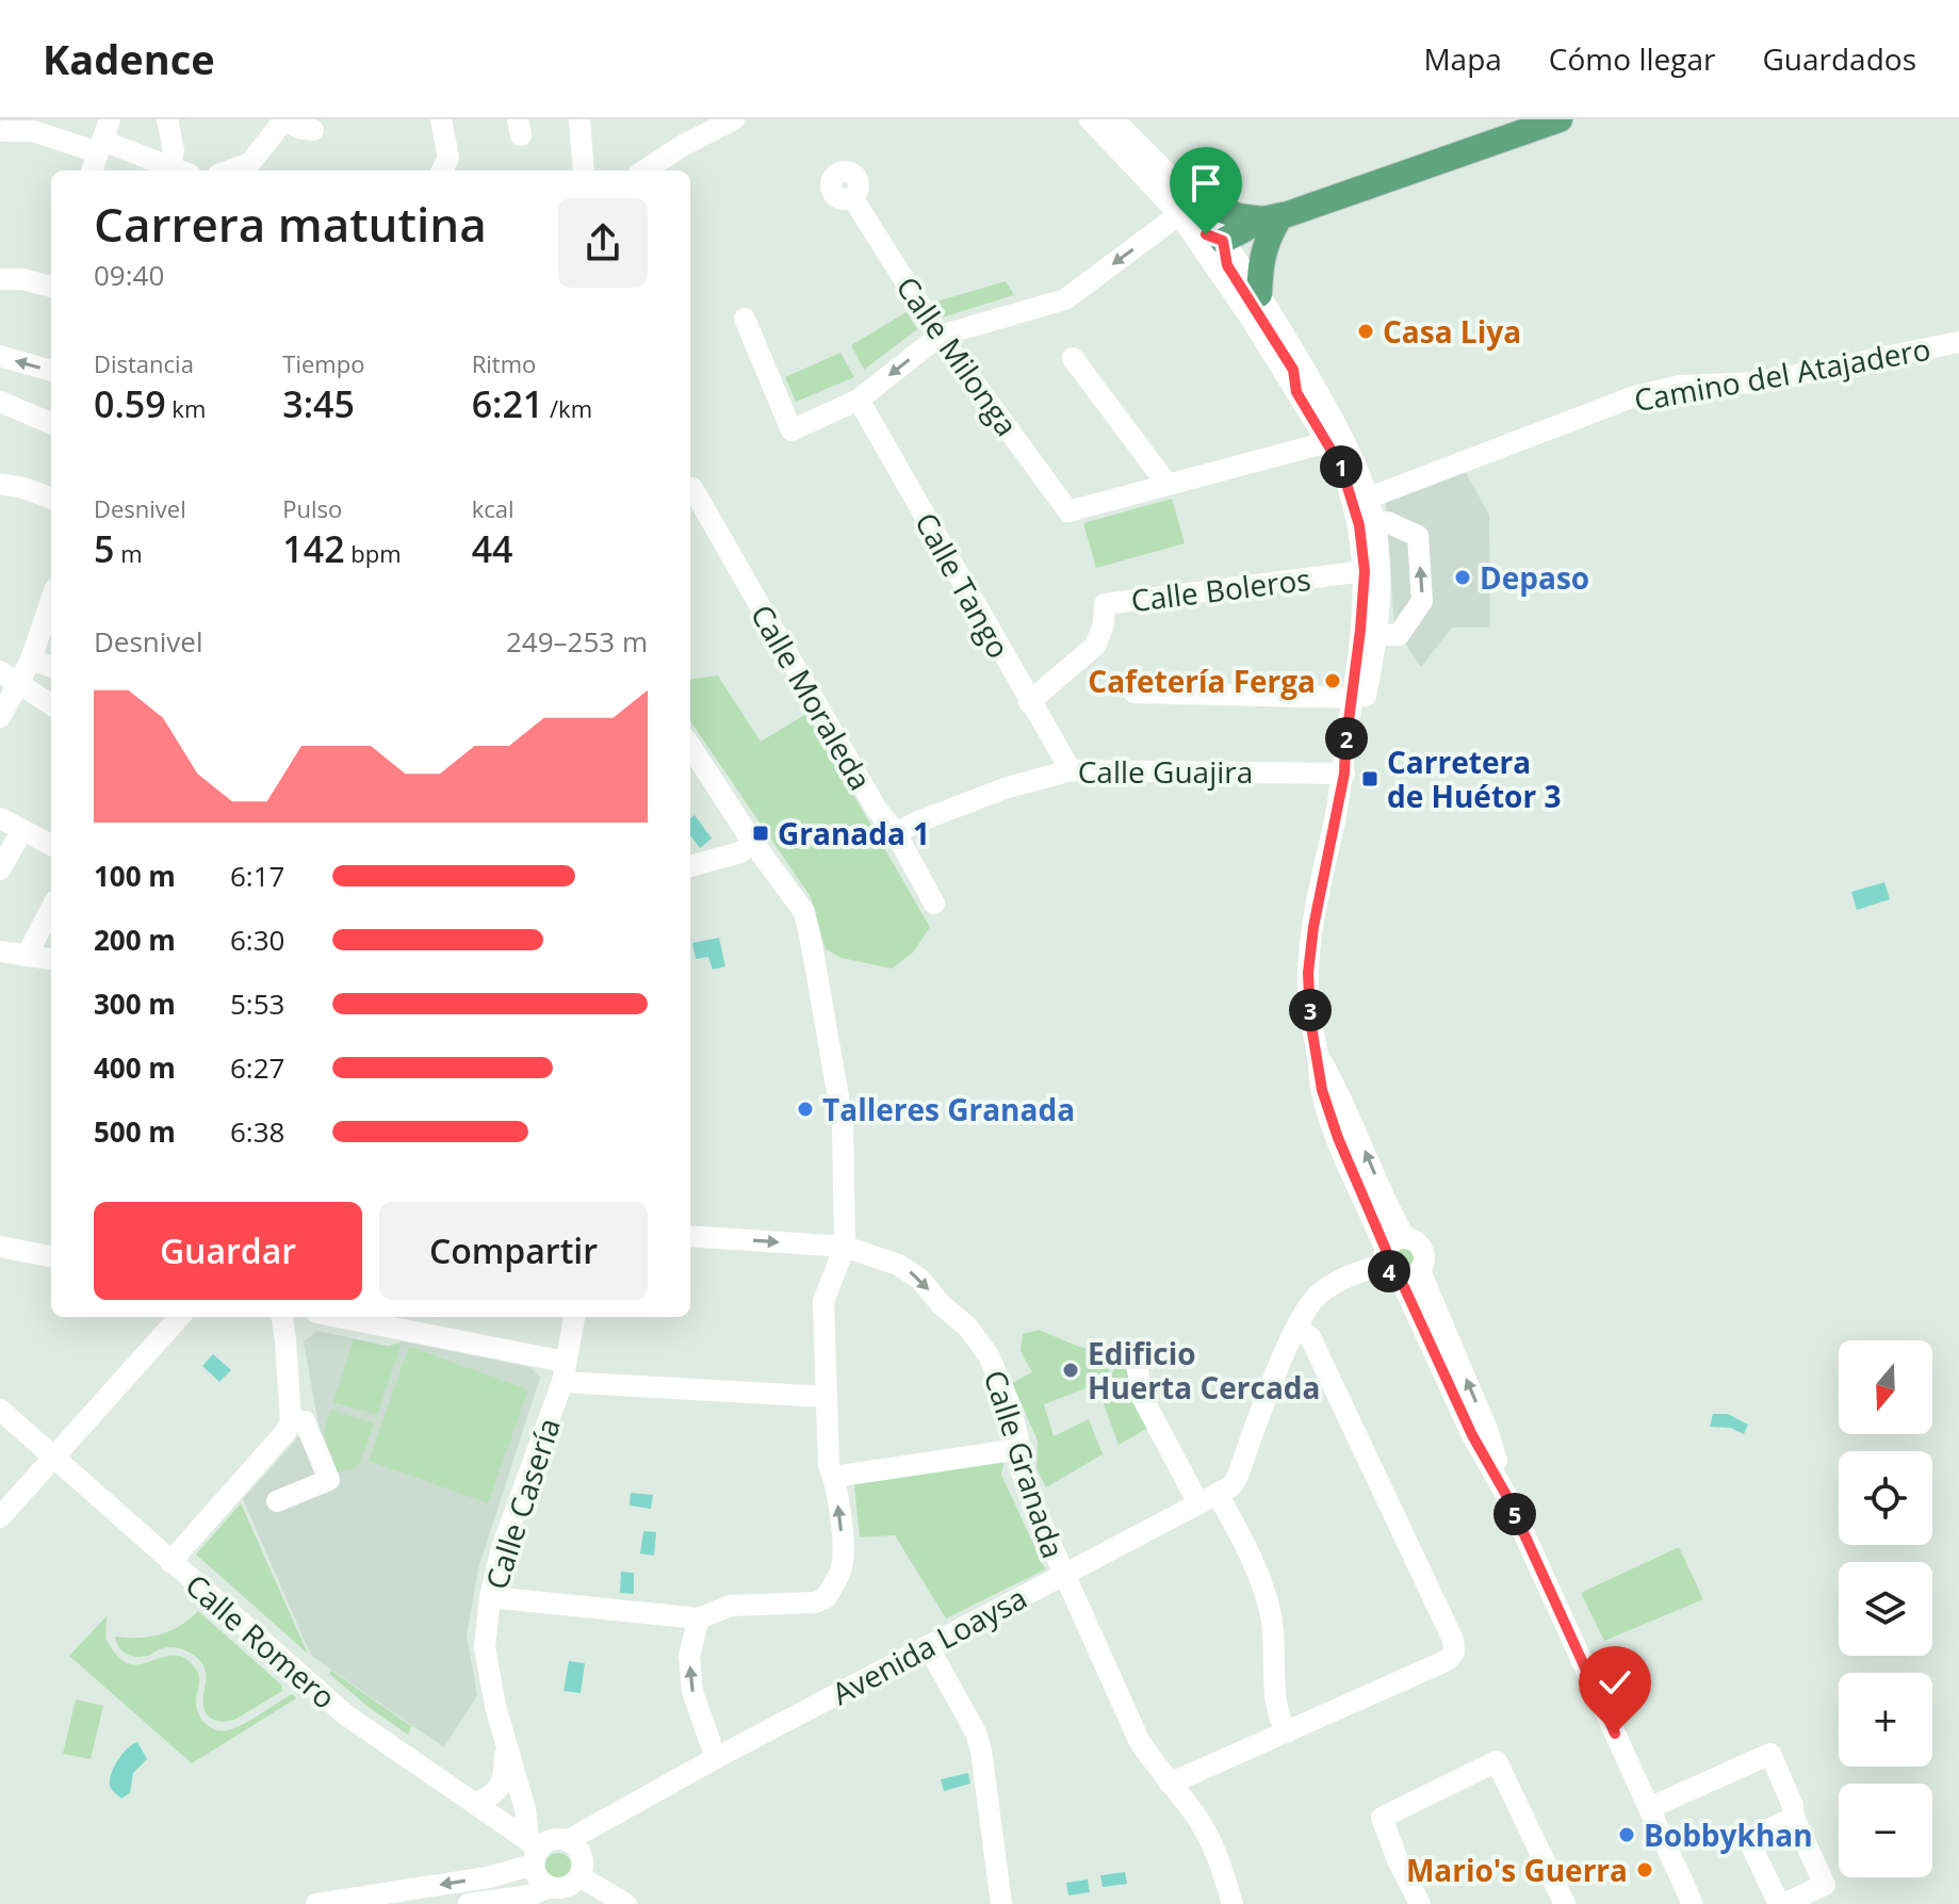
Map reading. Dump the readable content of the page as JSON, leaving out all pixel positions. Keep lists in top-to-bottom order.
{
  "streets": {
    "street": [
      "Calle Milonga",
      "Camino del Atajadero",
      "Calle Tango",
      "Calle Boleros",
      "Calle Moraleda",
      "Calle Guajira",
      "Calle Granada",
      "Calle Casería",
      "Calle Romero",
      "Avenida Loaysa"
    ]
  },
  "crossings": [
    ["Calle Tango", "Calle Boleros"],
    ["Calle Tango", "Calle Guajira"],
    ["Calle Moraleda", "Calle Guajira"],
    ["Calle Granada", "Avenida Loaysa"],
    ["Calle Casería", "Calle Romero"],
    ["Calle Casería", "Avenida Loaysa"],
    ["Calle Romero", "Avenida Loaysa"]
  ],
  "one_way": ["Calle Granada"],
  "places": {
    "other": [
      "Casa Liya",
      "Depaso",
      "Cafetería Ferga",
      "Talleres Granada",
      "Edificio Huerta Cercada",
      "Bobbykhan",
      "Mario's Guerra"
    ],
    "transit": ["Carretera de Huétor 3", "Granada 1"]
  },
  "north": "bottom",
  "page": {
    "header": "Kadence",
    "nav": ["Mapa", "Cómo llegar", "Guardados"],
    "heading": ["Carrera matutina", "09:40"],
    "stats": [
      ["Distancia", "0.59 km"],
      ["Tiempo", "3:45"],
      ["Ritmo", "6:21 /km"],
      ["Desnivel", "5 m"],
      ["Pulso", "142 bpm"],
      ["kcal", "44"]
    ],
    "pins": [
      "1",
      "2",
      "3",
      "4",
      "5"
    ],
    "chart": ["Desnivel", "249–253 m"],
    "list": [
      {
        "name": "100 m",
        "note": "6:17"
      },
      {
        "name": "200 m",
        "note": "6:30"
      },
      {
        "name": "300 m",
        "note": "5:53"
      },
      {
        "name": "400 m",
        "note": "6:27"
      },
      {
        "name": "500 m",
        "note": "6:38"
      }
    ],
    "buttons": ["Guardar", "Compartir"],
    "map_buttons": ["+", "−"]
  }
}
